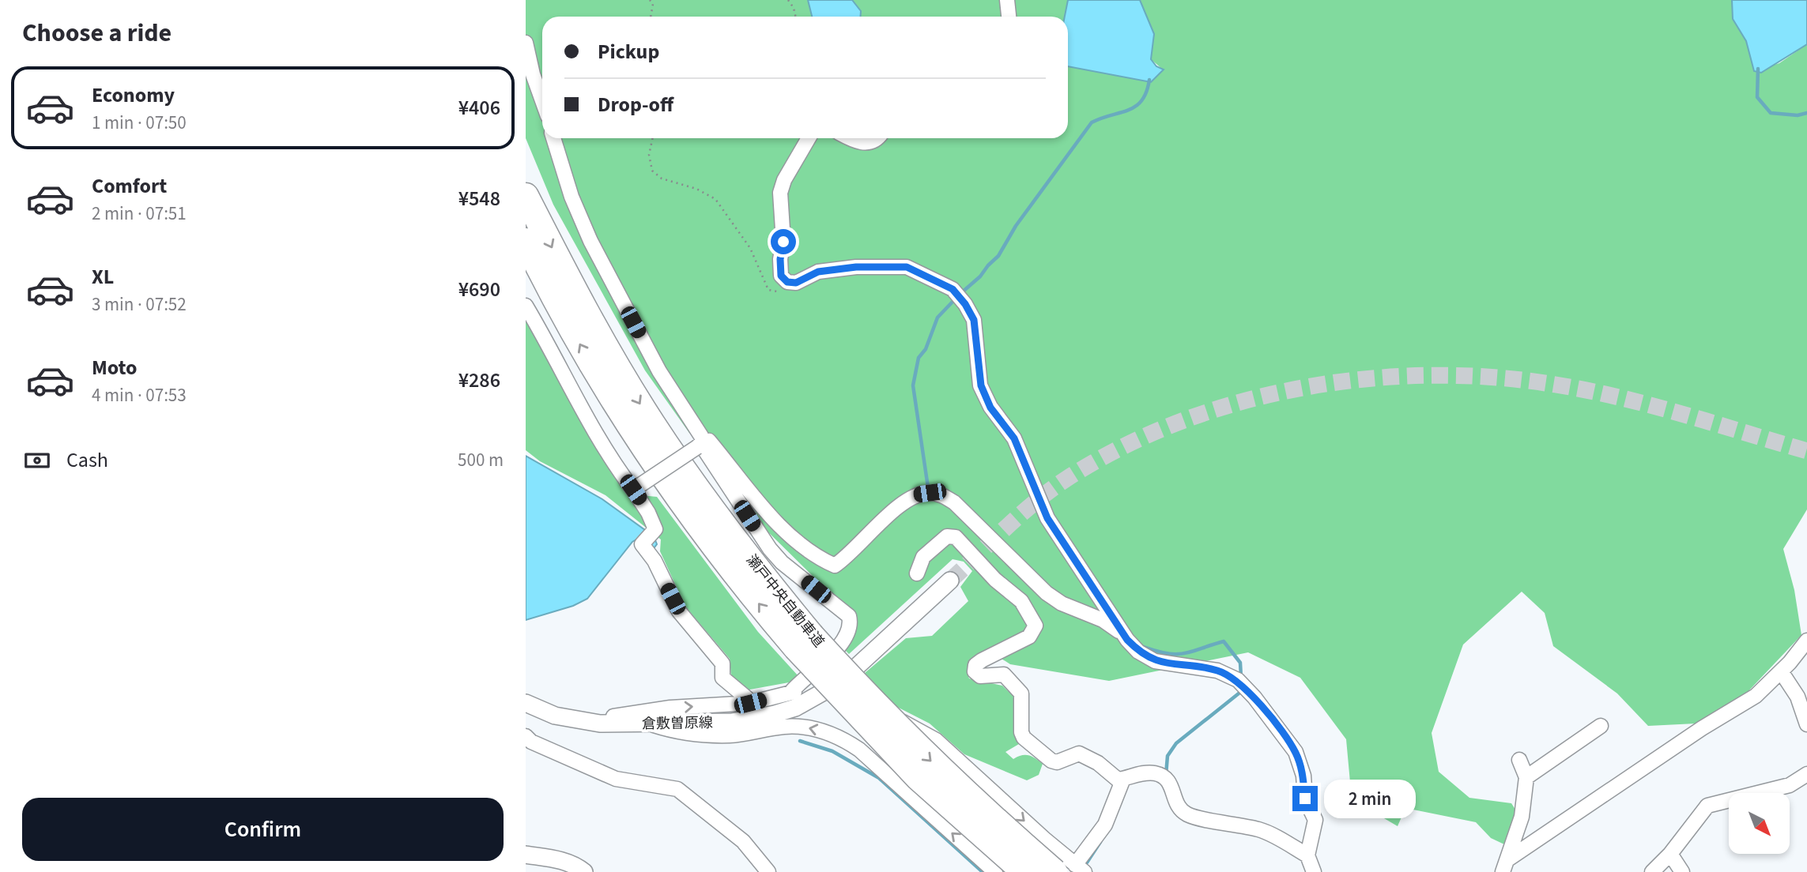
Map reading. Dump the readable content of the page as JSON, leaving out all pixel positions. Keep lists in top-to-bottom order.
{
  "streets": {
    "highway": ["瀬戸中央自動車道"],
    "street": ["倉敷曽原線"]
  },
  "north": "bottom right",
  "page": {
    "heading": "Choose a ride",
    "banner": ["Pickup", "Drop-off"],
    "list": [
      {
        "name": "Economy",
        "note": "1 min · 07:50",
        "value": "¥406"
      },
      {
        "name": "Comfort",
        "note": "2 min · 07:51",
        "value": "¥548"
      },
      {
        "name": "XL",
        "note": "3 min · 07:52",
        "value": "¥690"
      },
      {
        "name": "Moto",
        "note": "4 min · 07:53",
        "value": "¥286"
      }
    ],
    "pay": ["Cash", "500 m"],
    "bubble": "2 min",
    "buttons": "Confirm"
  }
}
